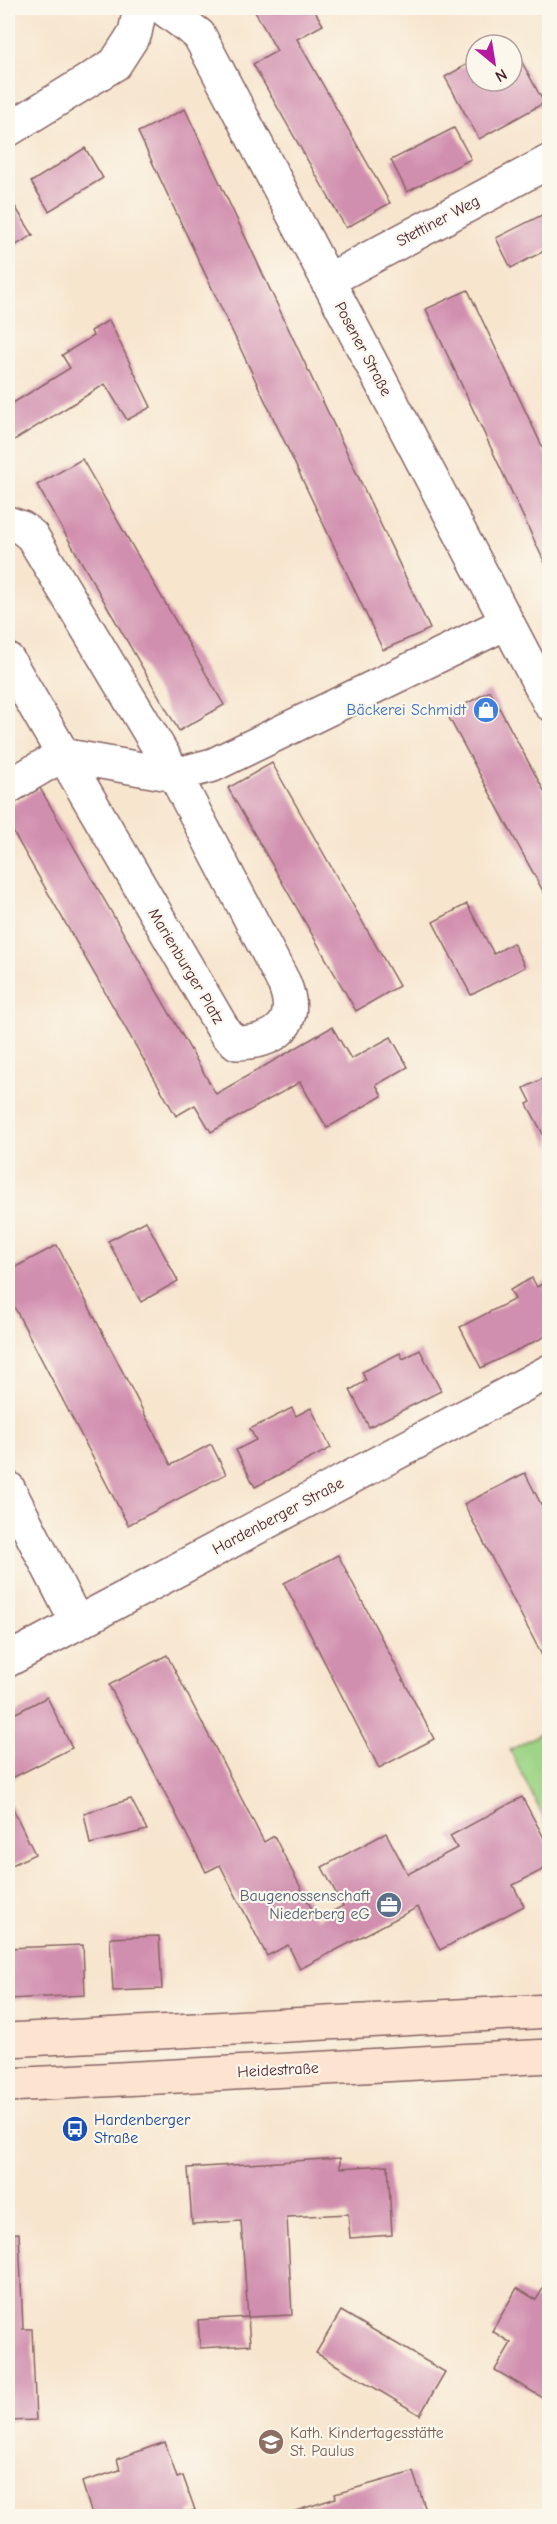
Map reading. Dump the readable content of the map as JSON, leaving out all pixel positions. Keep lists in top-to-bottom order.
{
  "streets": {
    "main road": ["Heidestraße"],
    "street": [
      "Stettiner Weg",
      "Posener Straße",
      "Marienburger Platz",
      "Hardenberger Straße"
    ]
  },
  "crossings": [
    ["Stettiner Weg", "Posener Straße"]
  ],
  "places": {
    "shop": ["Bäckerei Schmidt"],
    "office": ["Baugenossenschaft Niederberg eG"],
    "bus stop": ["Hardenberger Straße"],
    "school or university": ["Kath. Kindertagesstätte St. Paulus"]
  },
  "north": "bottom right"
}
